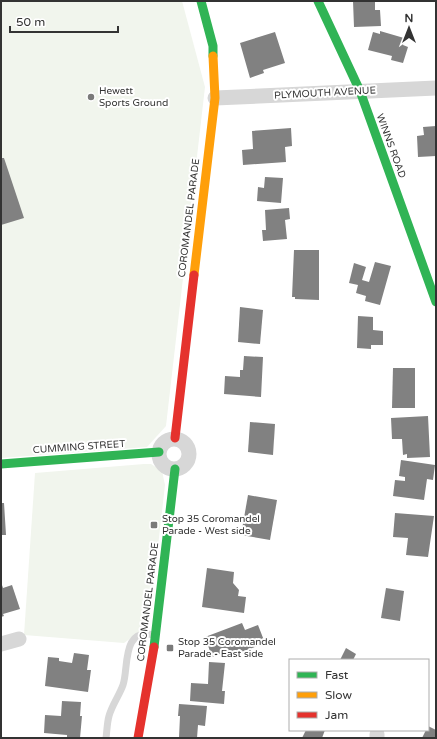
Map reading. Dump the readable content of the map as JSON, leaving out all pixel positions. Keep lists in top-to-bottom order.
{
  "streets": {
    "street": [
      "PLYMOUTH AVENUE",
      "WINNS ROAD",
      "COROMANDEL PARADE",
      "CUMMING STREET"
    ]
  },
  "crossings": [
    ["PLYMOUTH AVENUE", "WINNS ROAD"],
    ["PLYMOUTH AVENUE", "COROMANDEL PARADE"],
    ["COROMANDEL PARADE", "CUMMING STREET"]
  ],
  "places": {
    "other": ["Hewett Sports Ground"],
    "transit": ["Stop 35 Coromandel Parade - West side", "Stop 35 Coromandel Parade - East side"]
  },
  "legend": ["Fast", "Slow", "Jam"],
  "scale_bar": "50 m",
  "north": "top"
}
